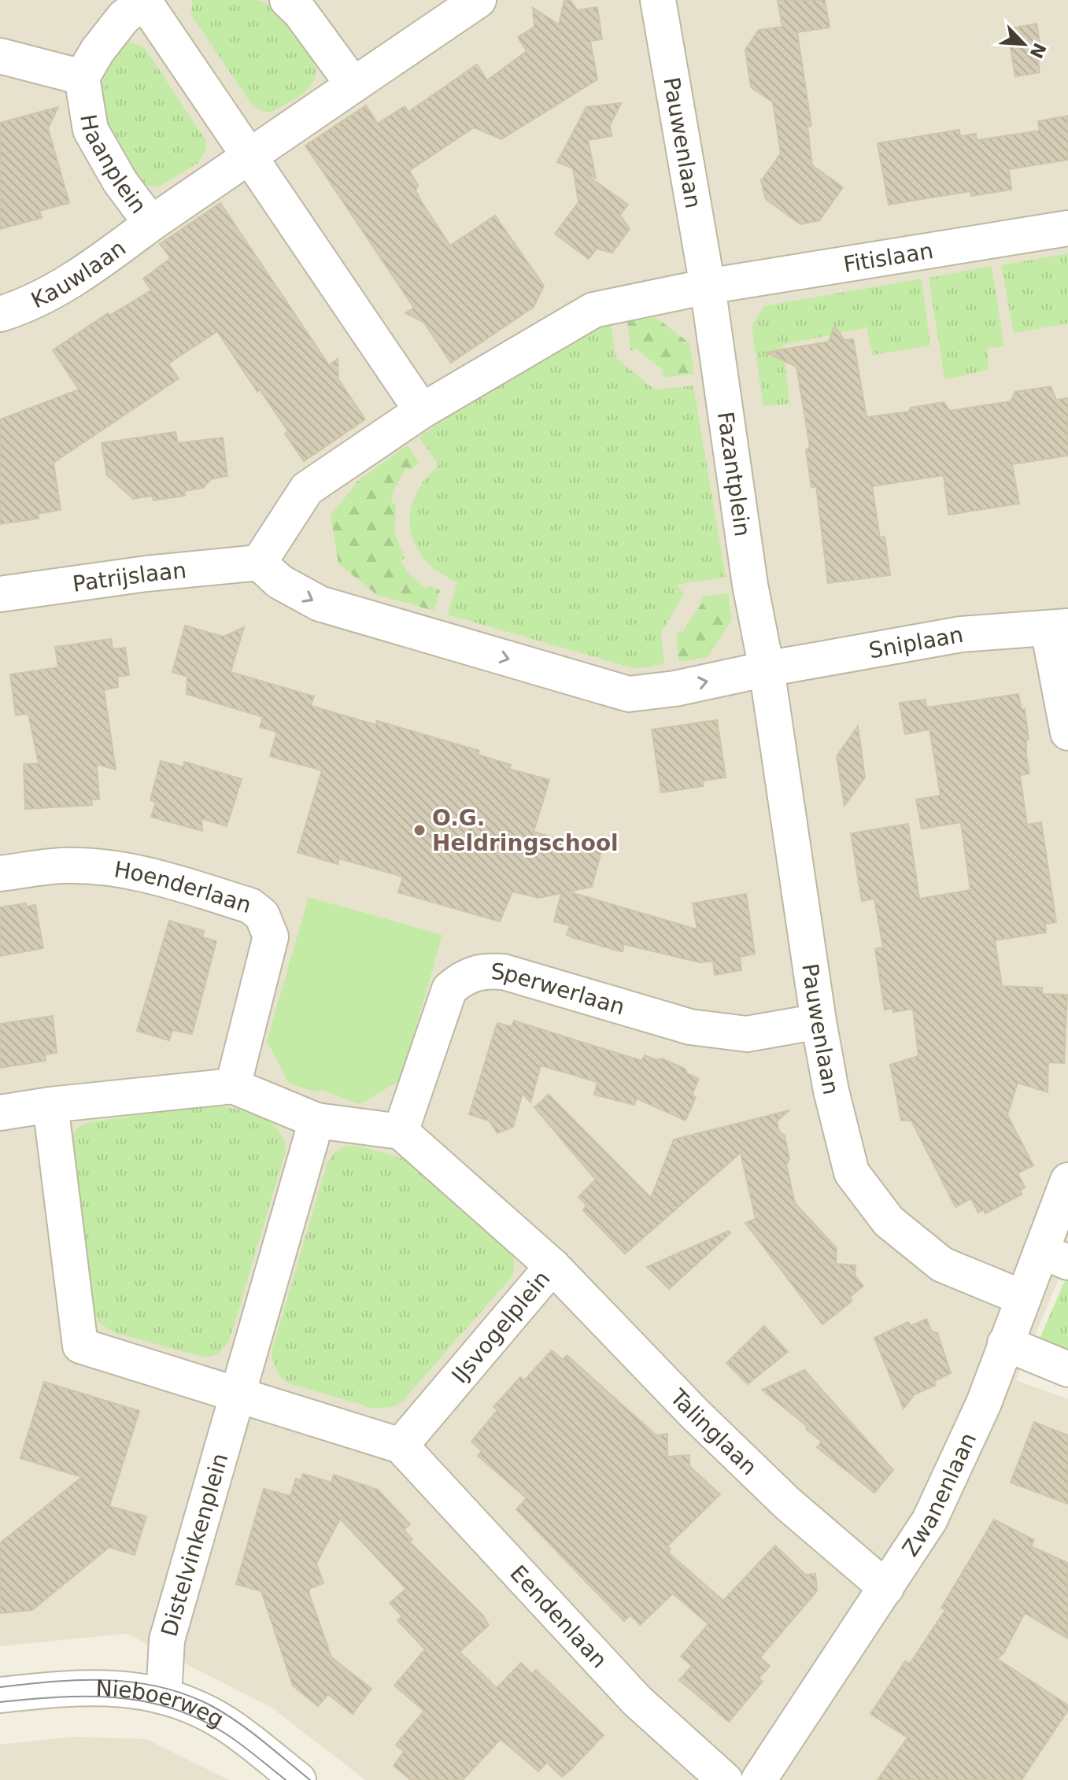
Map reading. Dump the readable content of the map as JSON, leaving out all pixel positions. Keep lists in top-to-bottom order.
{
  "streets": {
    "street": [
      "Pauwenlaan",
      "Haanplein",
      "Fitislaan",
      "Kauwlaan",
      "Fazantplein",
      "Patrijslaan",
      "Sniplaan",
      "Hoenderlaan",
      "Sperwerlaan",
      "IJsvogelplein",
      "Talinglaan",
      "Zwanenlaan",
      "Distelvinkenplein",
      "Eendenlaan",
      "Nieboerweg"
    ]
  },
  "crossings": [
    ["Pauwenlaan", "Fitislaan"],
    ["Pauwenlaan", "Fazantplein"],
    ["Pauwenlaan", "Sniplaan"],
    ["Pauwenlaan", "Sperwerlaan"],
    ["Pauwenlaan", "Zwanenlaan"],
    ["Haanplein", "Kauwlaan"],
    ["Fitislaan", "Fazantplein"],
    ["Fazantplein", "Sniplaan"],
    ["Sperwerlaan", "IJsvogelplein"],
    ["IJsvogelplein", "Talinglaan"],
    ["IJsvogelplein", "Eendenlaan"],
    ["Talinglaan", "Zwanenlaan"],
    ["Distelvinkenplein", "Nieboerweg"]
  ],
  "places": ["O.G. Heldringschool"],
  "north": "bottom right"
}
